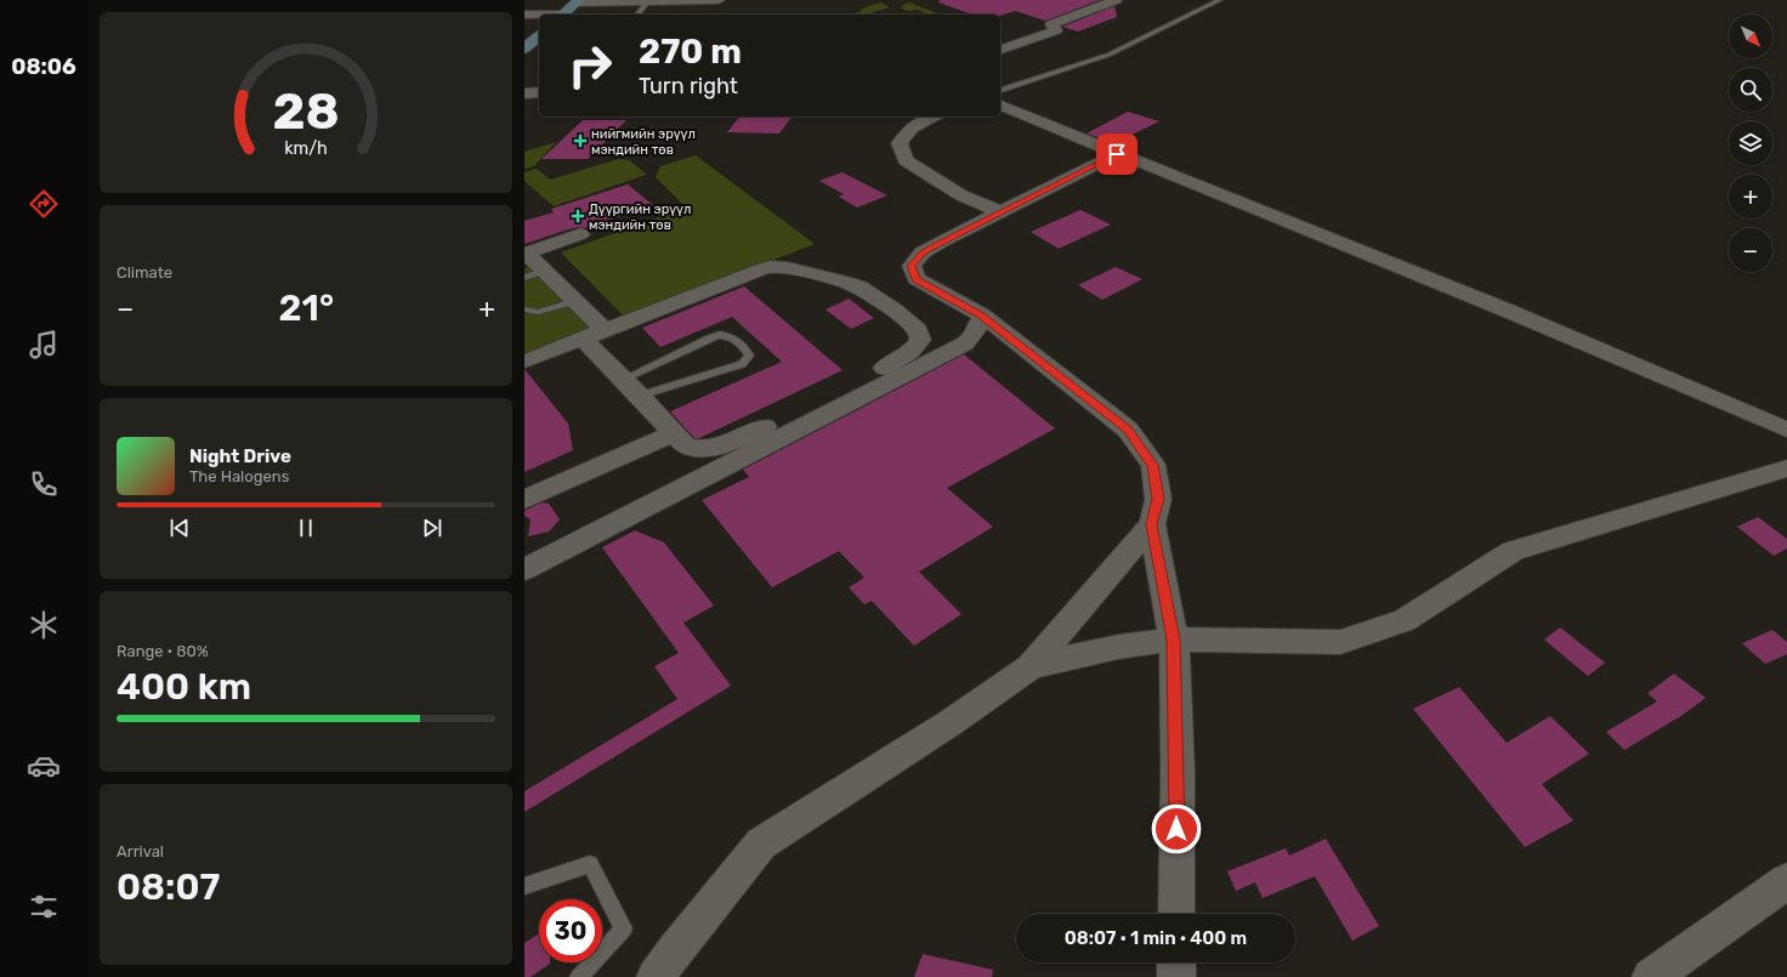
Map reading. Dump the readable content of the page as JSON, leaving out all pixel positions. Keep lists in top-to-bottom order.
{
  "places": {
    "health": ["нийгмийн эрүүл мэндийн төв", "Дүүргийн эрүүл мэндийн төв"]
  },
  "north": "bottom right",
  "page": {
    "tabs": "08:06",
    "map_buttons": ["+", "−"],
    "turn": ["270 m", "Turn right"],
    "tile": [
      "Climate",
      ["Range · 80%", "400 km"],
      ["Arrival", "08:07"]
    ],
    "heat": ["−", "21°", "+"],
    "song": ["Night Drive", "The Halogens"],
    "limit": "30",
    "trip": "08:07 · 1 min · 400 m",
    "gauge": ["28", "km/h"]
  }
}
